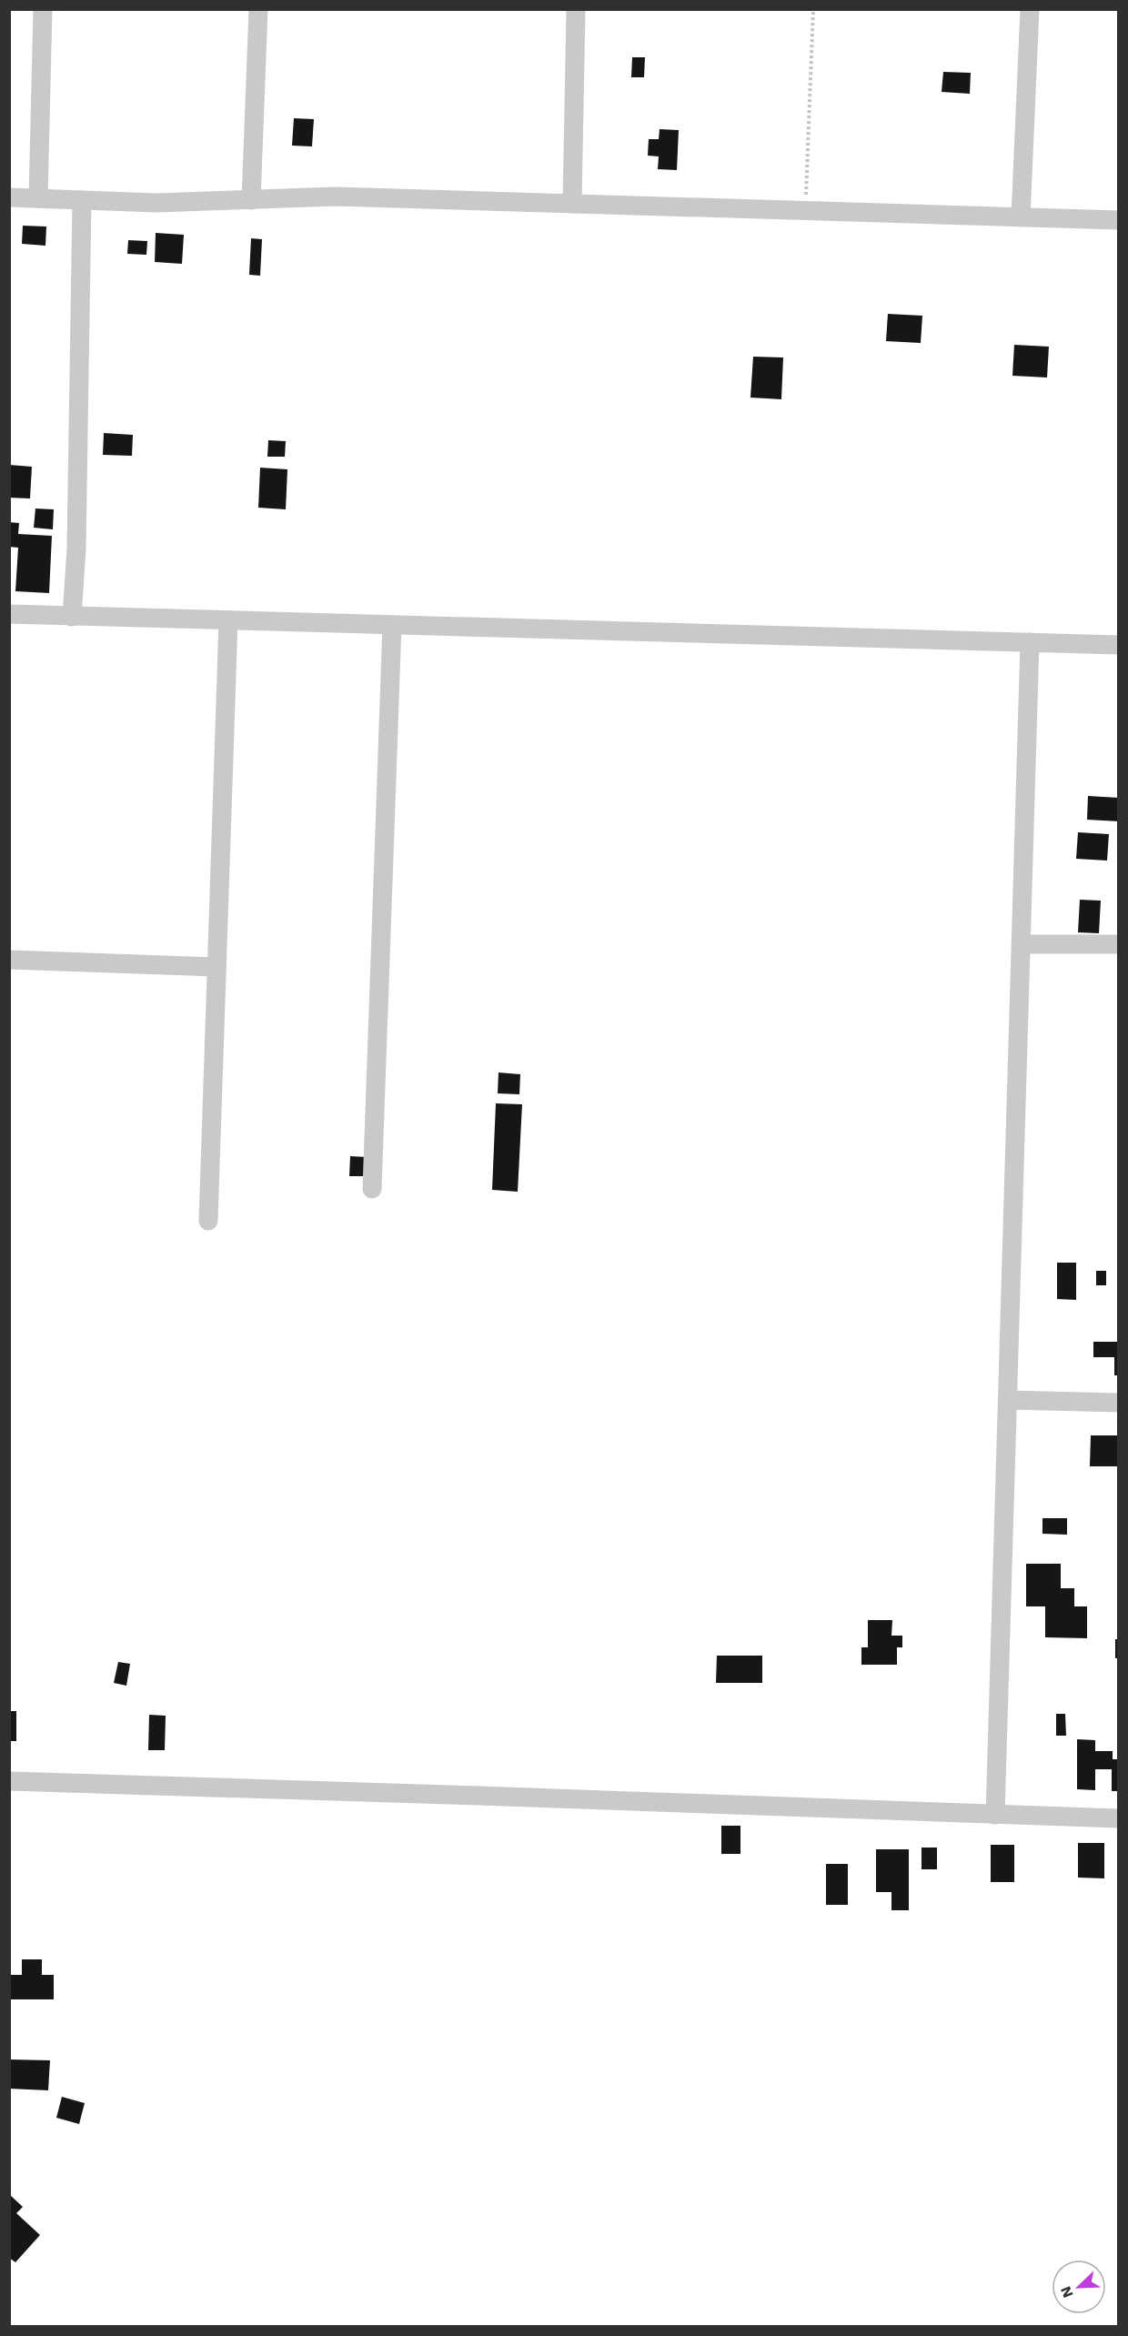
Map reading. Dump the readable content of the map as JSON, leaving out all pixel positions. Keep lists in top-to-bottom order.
{
  "north": "bottom left"
}
